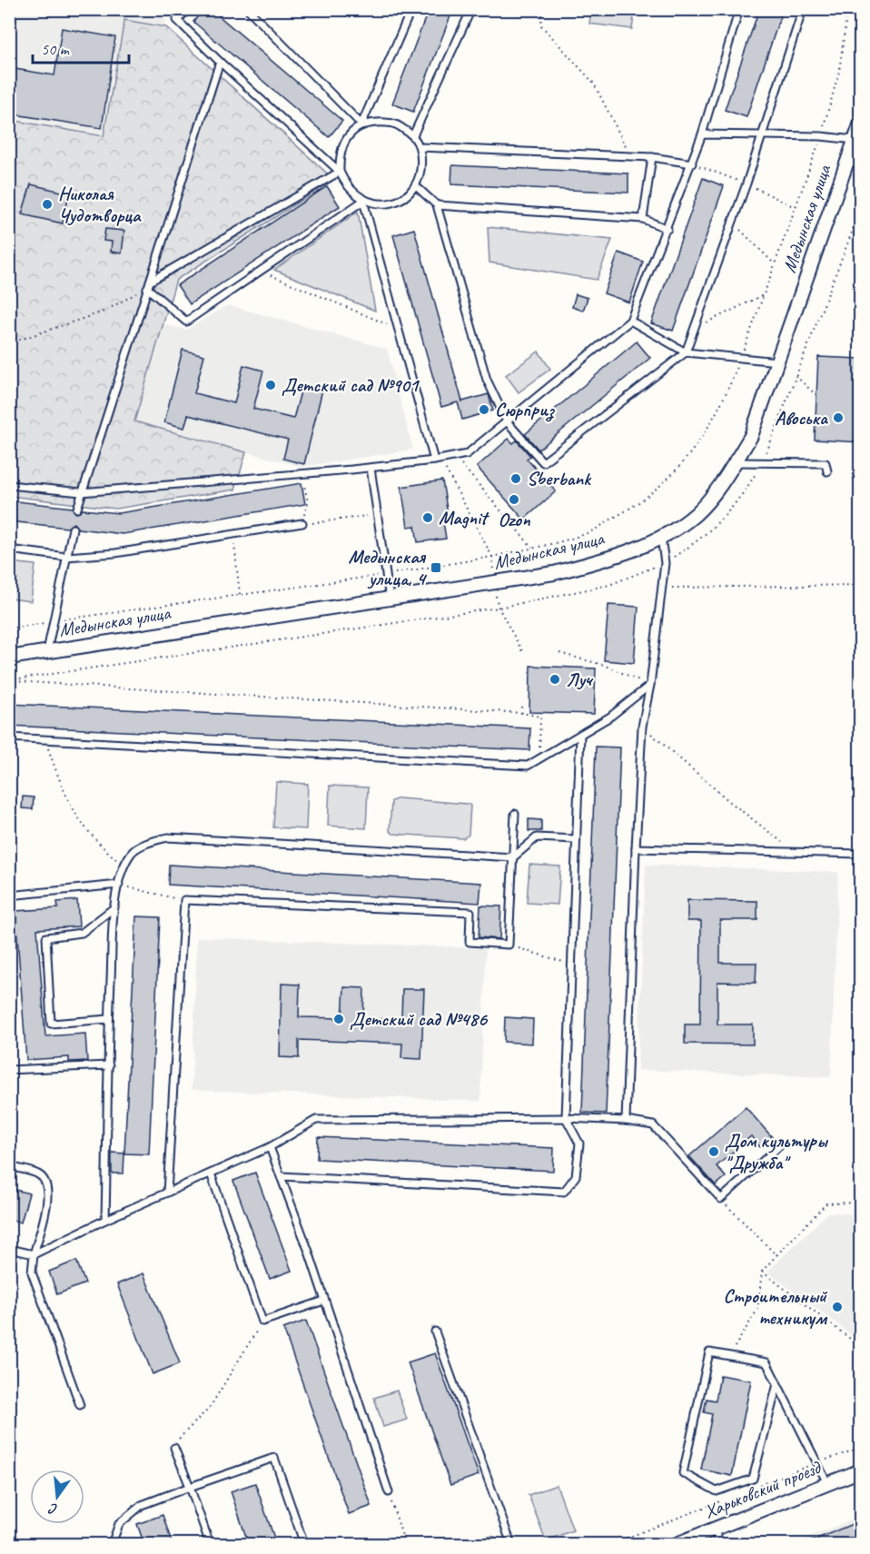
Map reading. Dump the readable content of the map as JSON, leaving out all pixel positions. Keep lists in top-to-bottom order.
{
  "streets": {
    "street": ["Медынская улица", "Харьковский проезд"]
  },
  "places": {
    "other": [
      "Николая Чудотворца",
      "Детский сад №901",
      "Сюрприз",
      "Авоська",
      "Sberbank",
      "Ozon",
      "Magnit",
      "Луч",
      "Детский сад №486",
      "Дом культуры \"Дружба\"",
      "Строительный техникум"
    ],
    "transit": ["Медынская улица, 4"]
  },
  "scale_bar": "50 m",
  "north": "bottom"
}
